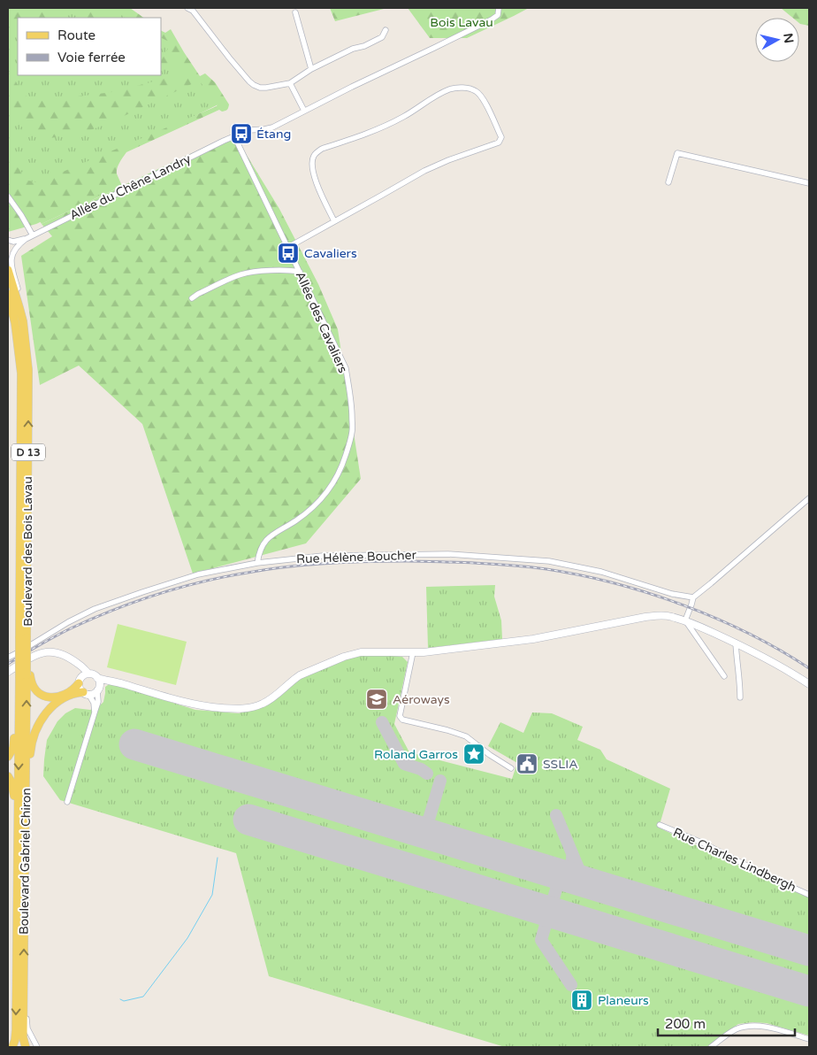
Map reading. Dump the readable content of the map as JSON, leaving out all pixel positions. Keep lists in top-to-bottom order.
{
  "streets": {
    "main road": ["D 13", "Boulevard des Bois Lavau", "Boulevard Gabriel Chiron"],
    "street": [
      "Allée du Chêne Landry",
      "Allée des Cavaliers",
      "Rue Hélène Boucher",
      "Rue Charles Lindbergh"
    ]
  },
  "crossings": [
    ["Allée du Chêne Landry", "Allée des Cavaliers"],
    ["Allée du Chêne Landry", "Boulevard des Bois Lavau"],
    ["Allée des Cavaliers", "Rue Hélène Boucher"],
    ["Boulevard des Bois Lavau", "Boulevard Gabriel Chiron"]
  ],
  "parks": ["Bois Lavau"],
  "places": {
    "bus stop": ["Étang", "Cavaliers"],
    "school or university": ["Aéroways"],
    "place": ["Roland Garros"],
    "public building": ["SSLIA"],
    "building": ["Planeurs"]
  },
  "legend": ["Route", "Voie ferrée"],
  "scale_bar": "200 m",
  "north": "right"
}
